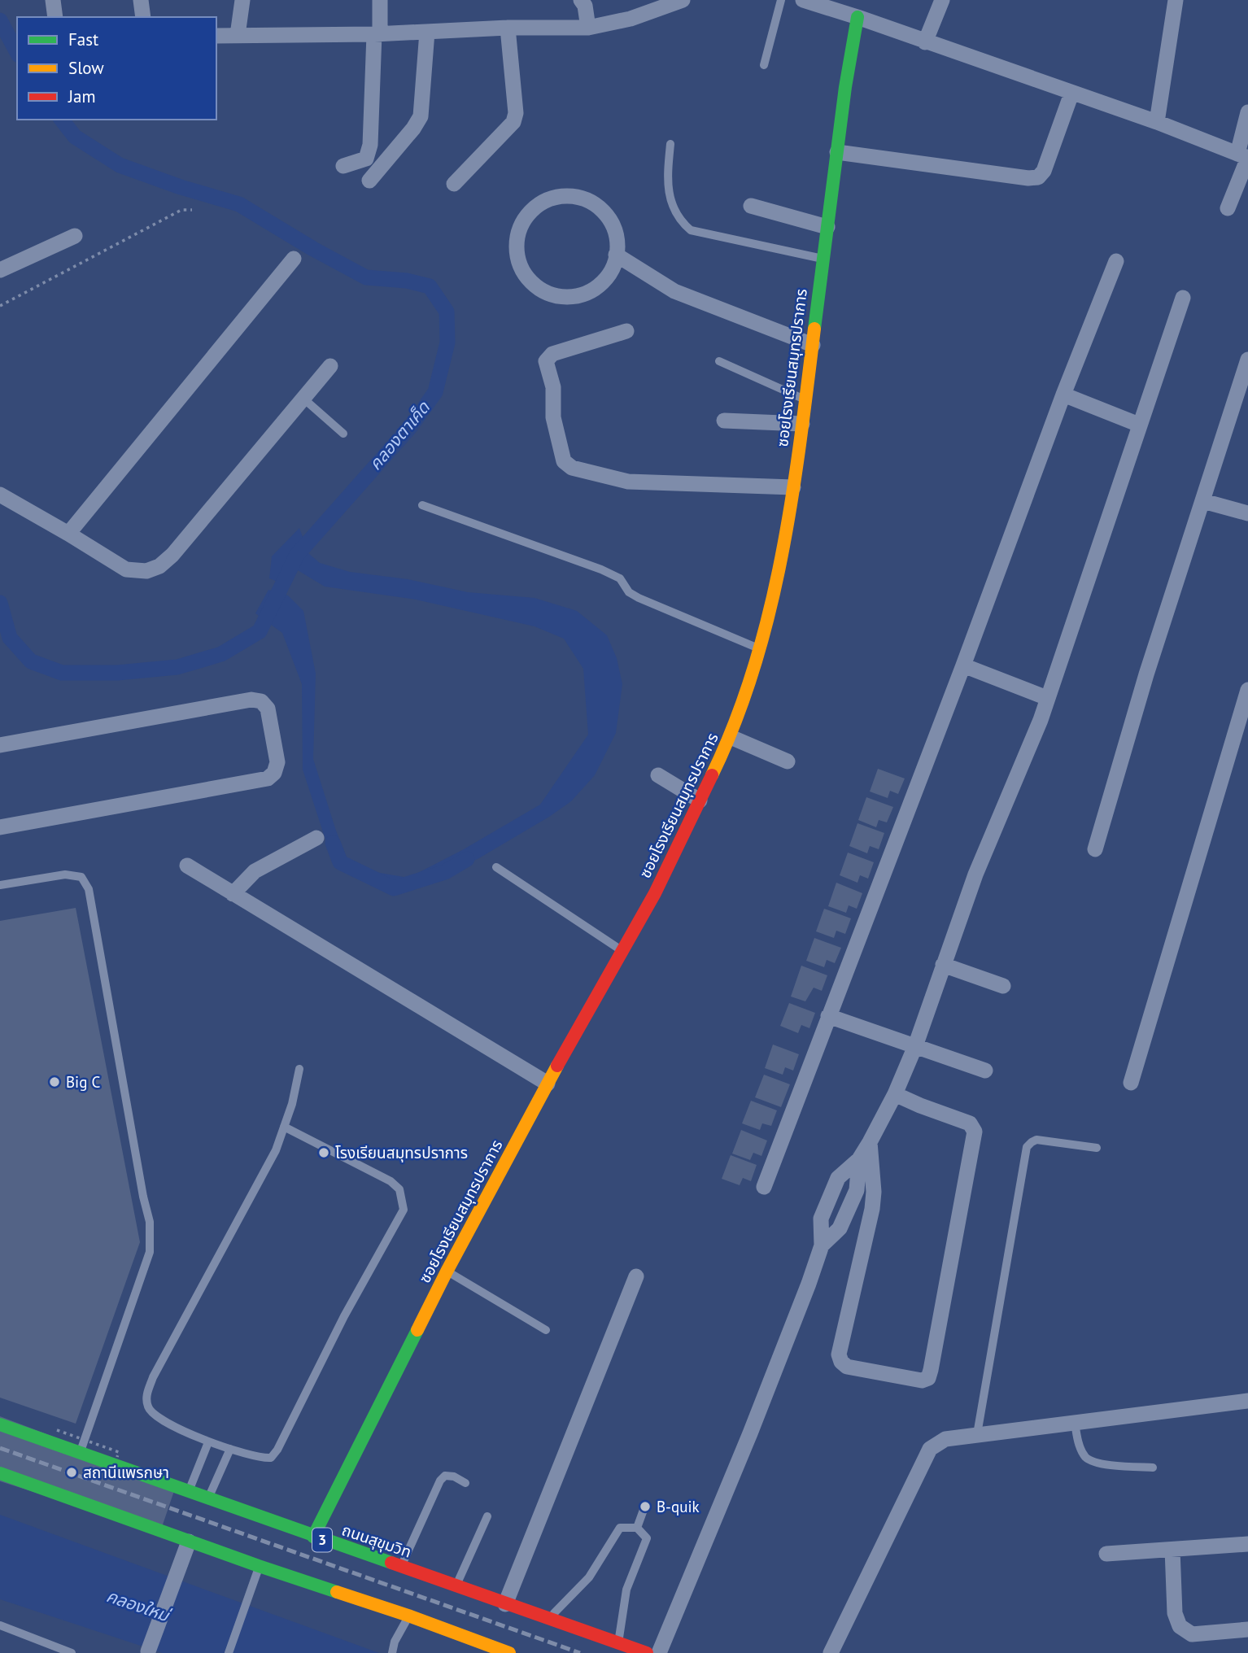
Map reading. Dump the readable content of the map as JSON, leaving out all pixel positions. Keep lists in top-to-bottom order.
{
  "streets": {
    "main road": ["ซอยโรงเรียนสมุทรปราการ", "3", "ถนนสุขุมวิท"]
  },
  "crossings": [
    ["ซอยโรงเรียนสมุทรปราการ", "ถนนสุขุมวิท"]
  ],
  "water": ["คลองตาเค็ด", "คลองใหม่"],
  "places": [
    "Big C",
    "โรงเรียนสมุทรปราการ",
    "สถานีแพรกษา",
    "B-quik"
  ],
  "legend": ["Fast", "Slow", "Jam"]
}
